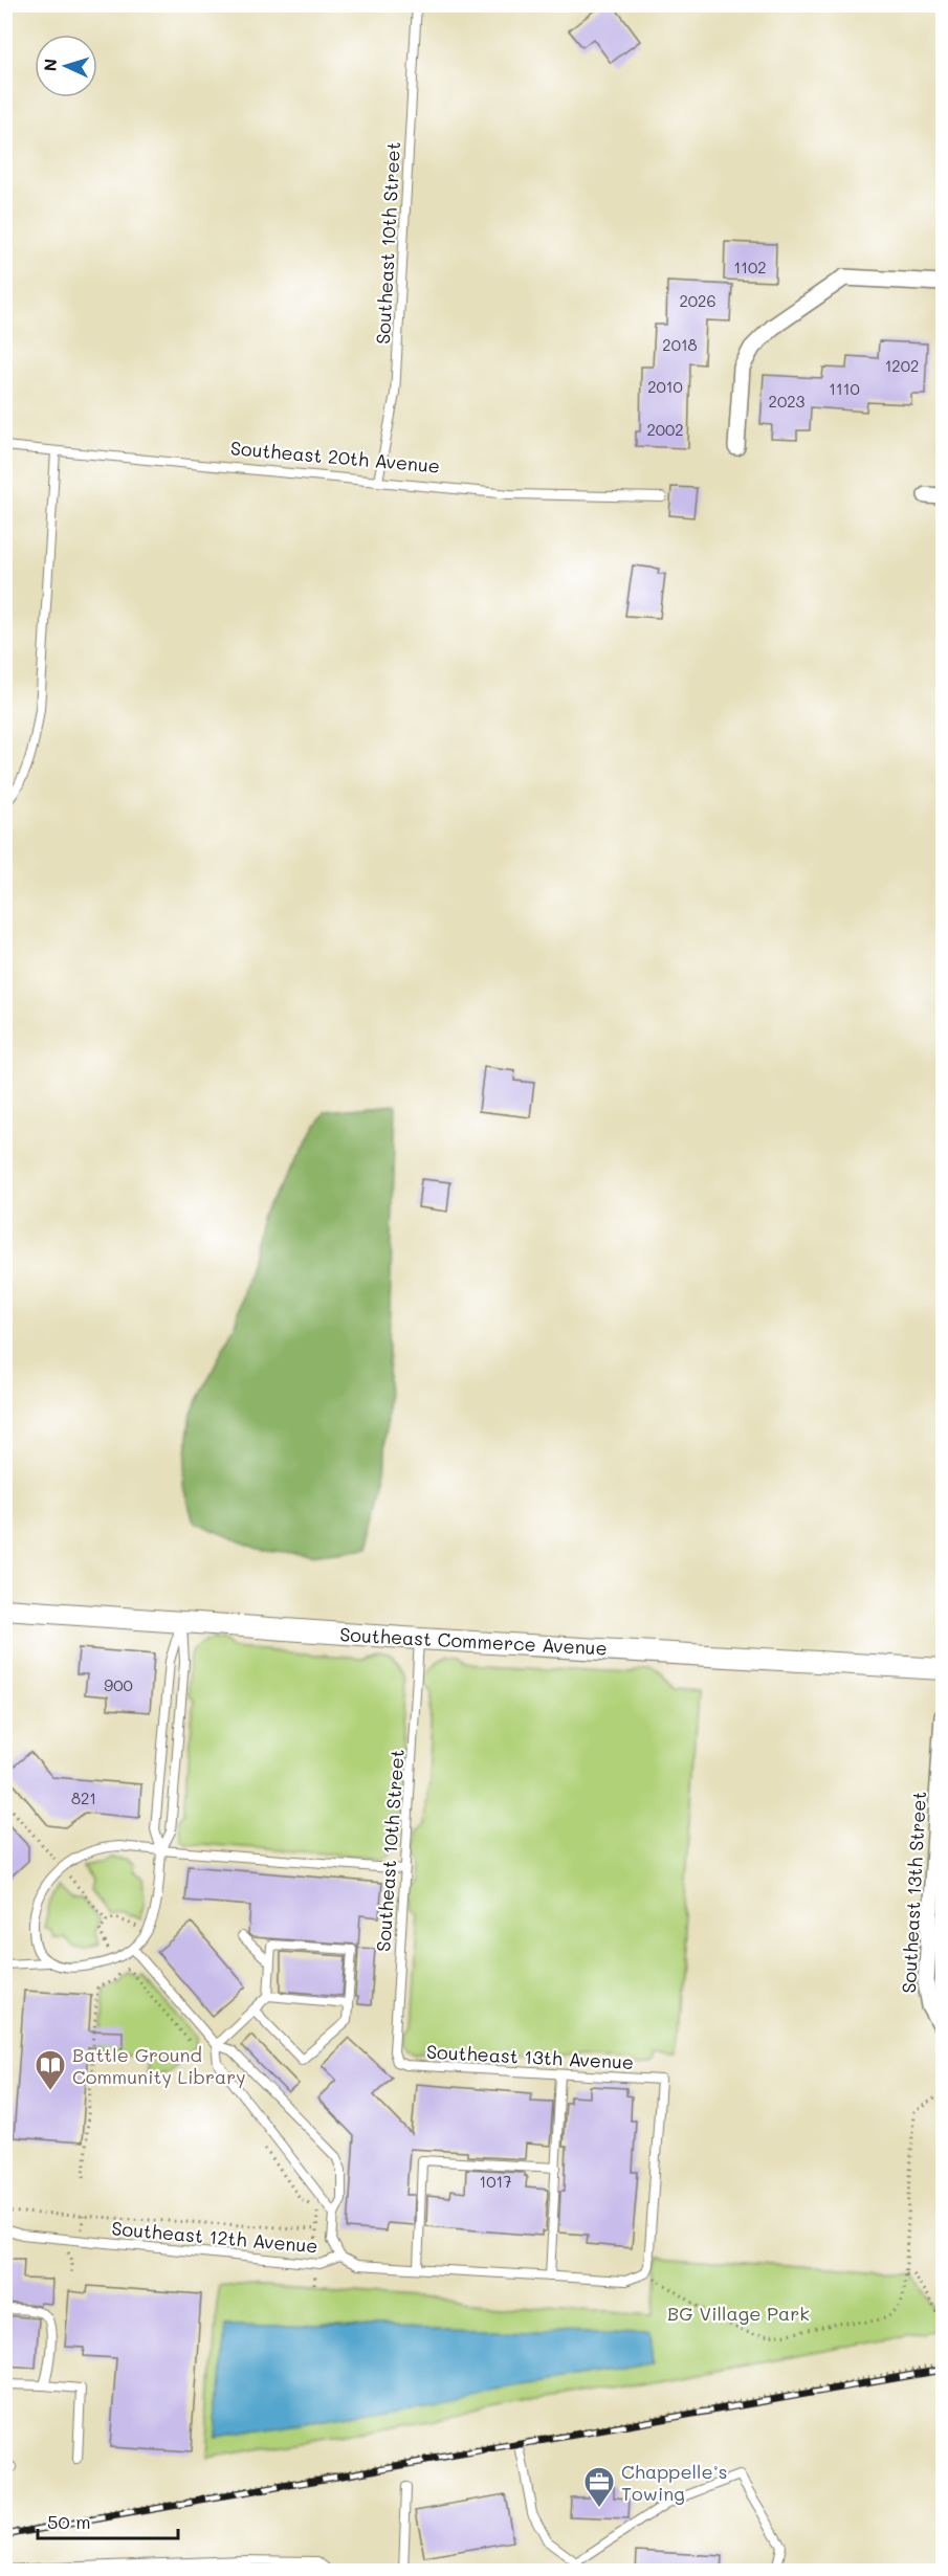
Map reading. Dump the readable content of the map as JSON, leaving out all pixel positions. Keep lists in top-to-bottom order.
{
  "streets": {
    "street": ["Southeast Commerce Avenue", "Southeast 13th Street"],
    "lane": [
      "Southeast 10th Street",
      "Southeast 20th Avenue",
      "Southeast 13th Avenue",
      "Southeast 12th Avenue"
    ]
  },
  "crossings": [
    ["Southeast 10th Street", "Southeast 20th Avenue"],
    ["Southeast 10th Street", "Southeast Commerce Avenue"],
    ["Southeast 10th Street", "Southeast 13th Avenue"],
    ["Southeast 13th Avenue", "Southeast 12th Avenue"]
  ],
  "parks": ["BG Village Park"],
  "places": {
    "library": ["Battle Ground Community Library"],
    "office": ["Chappelle’s Towing"]
  },
  "house_numbers": [
    "1102",
    "2026",
    "2018",
    "1202",
    "2010",
    "1110",
    "2023",
    "2002",
    "900",
    "821",
    "1017"
  ],
  "scale_bar": "50 m",
  "north": "left"
}
